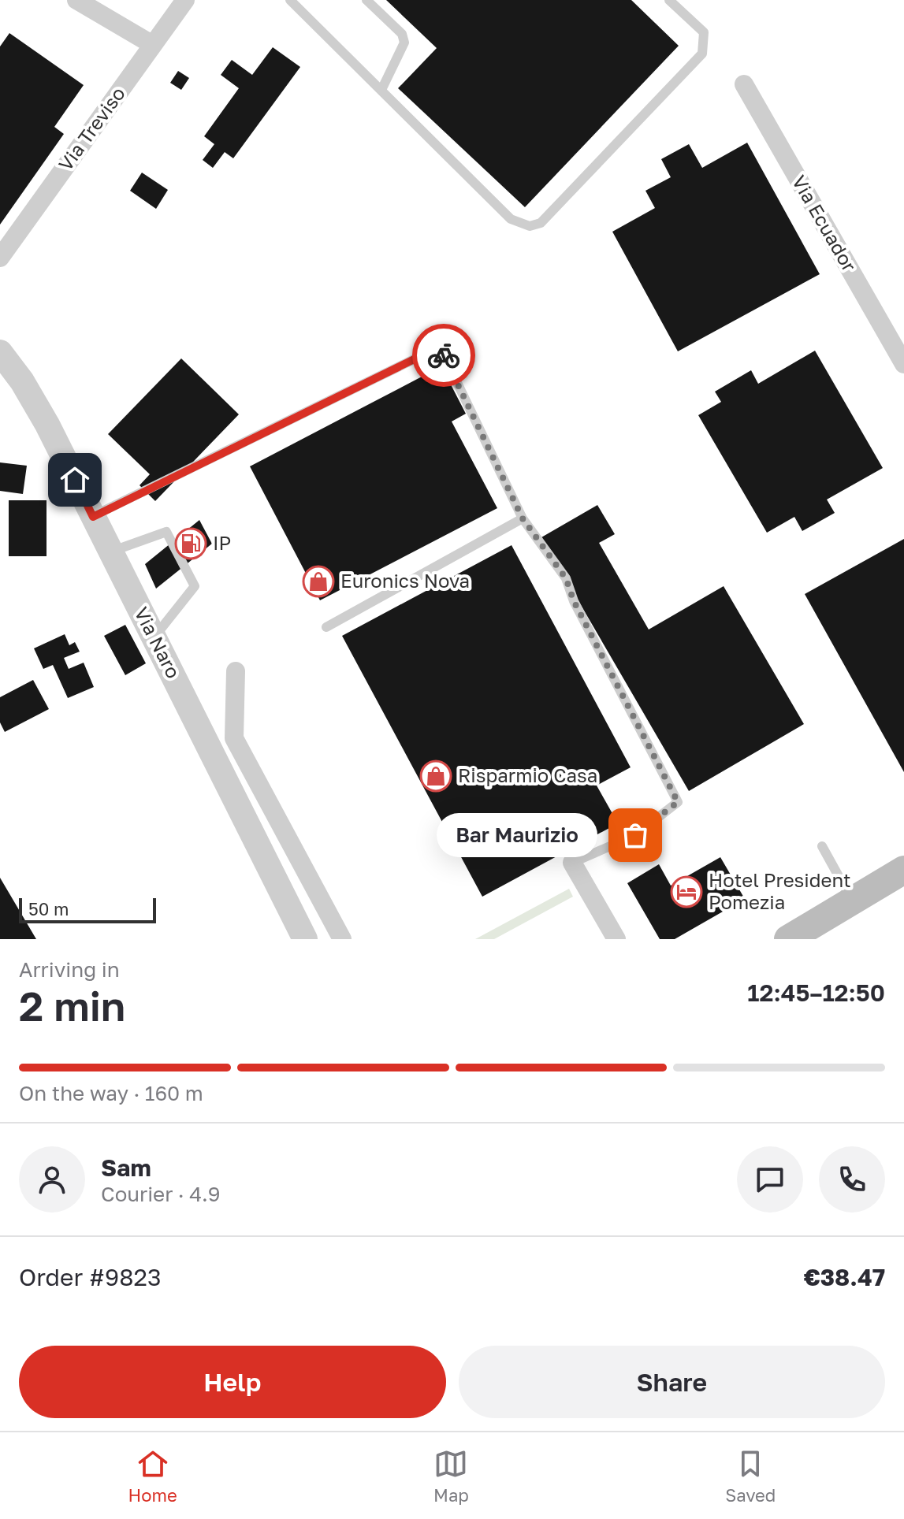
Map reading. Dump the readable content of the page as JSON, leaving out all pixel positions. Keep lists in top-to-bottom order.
{
  "streets": {
    "street": ["Via Treviso", "Via Ecuador", "Via Naro"]
  },
  "places": {
    "fuel station": ["IP"],
    "shop": ["Euronics Nova", "Risparmio Casa"],
    "other": ["Bar Maurizio"],
    "hotel": ["Hotel President Pomezia"]
  },
  "scale_bar": "50 m",
  "page": {
    "bubble": "Bar Maurizio",
    "scale": "50 m",
    "heading": ["2 min", "Arriving in", "12:45–12:50"],
    "panel": [
      "Sam",
      "Courier · 4.9",
      "Order #9823",
      "€38.47"
    ],
    "bar": "On the way · 160 m",
    "buttons": ["Help", "Share"],
    "tabs": ["Home", "Map", "Saved"]
  }
}
